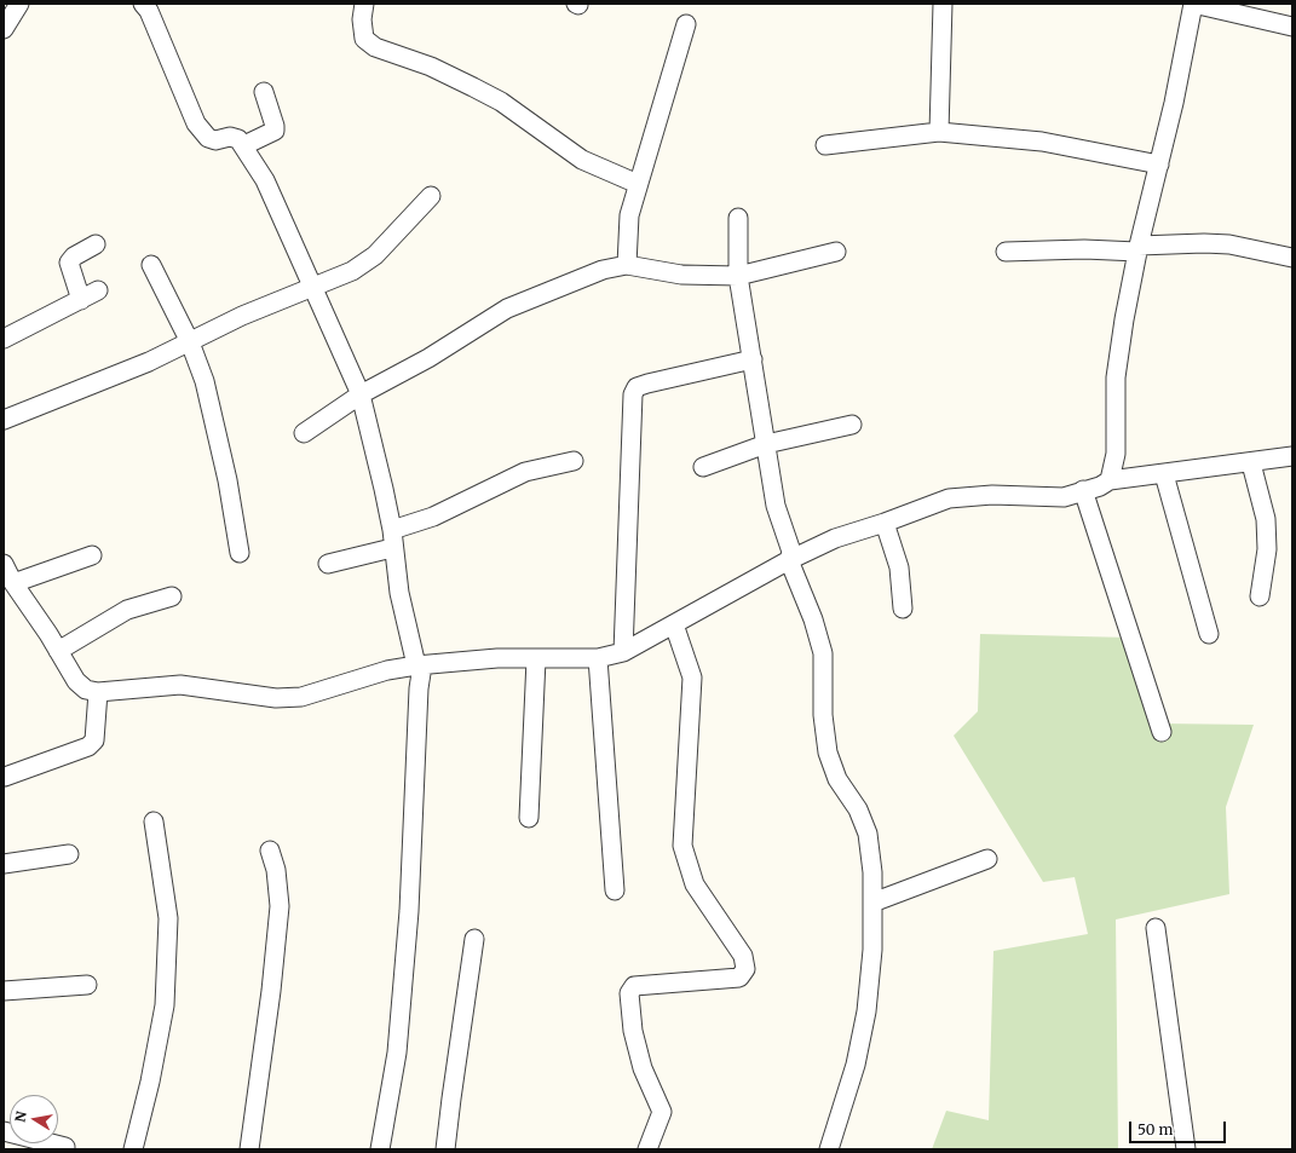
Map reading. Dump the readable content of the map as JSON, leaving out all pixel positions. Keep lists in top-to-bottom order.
{
  "scale_bar": "50 m",
  "north": "left"
}
